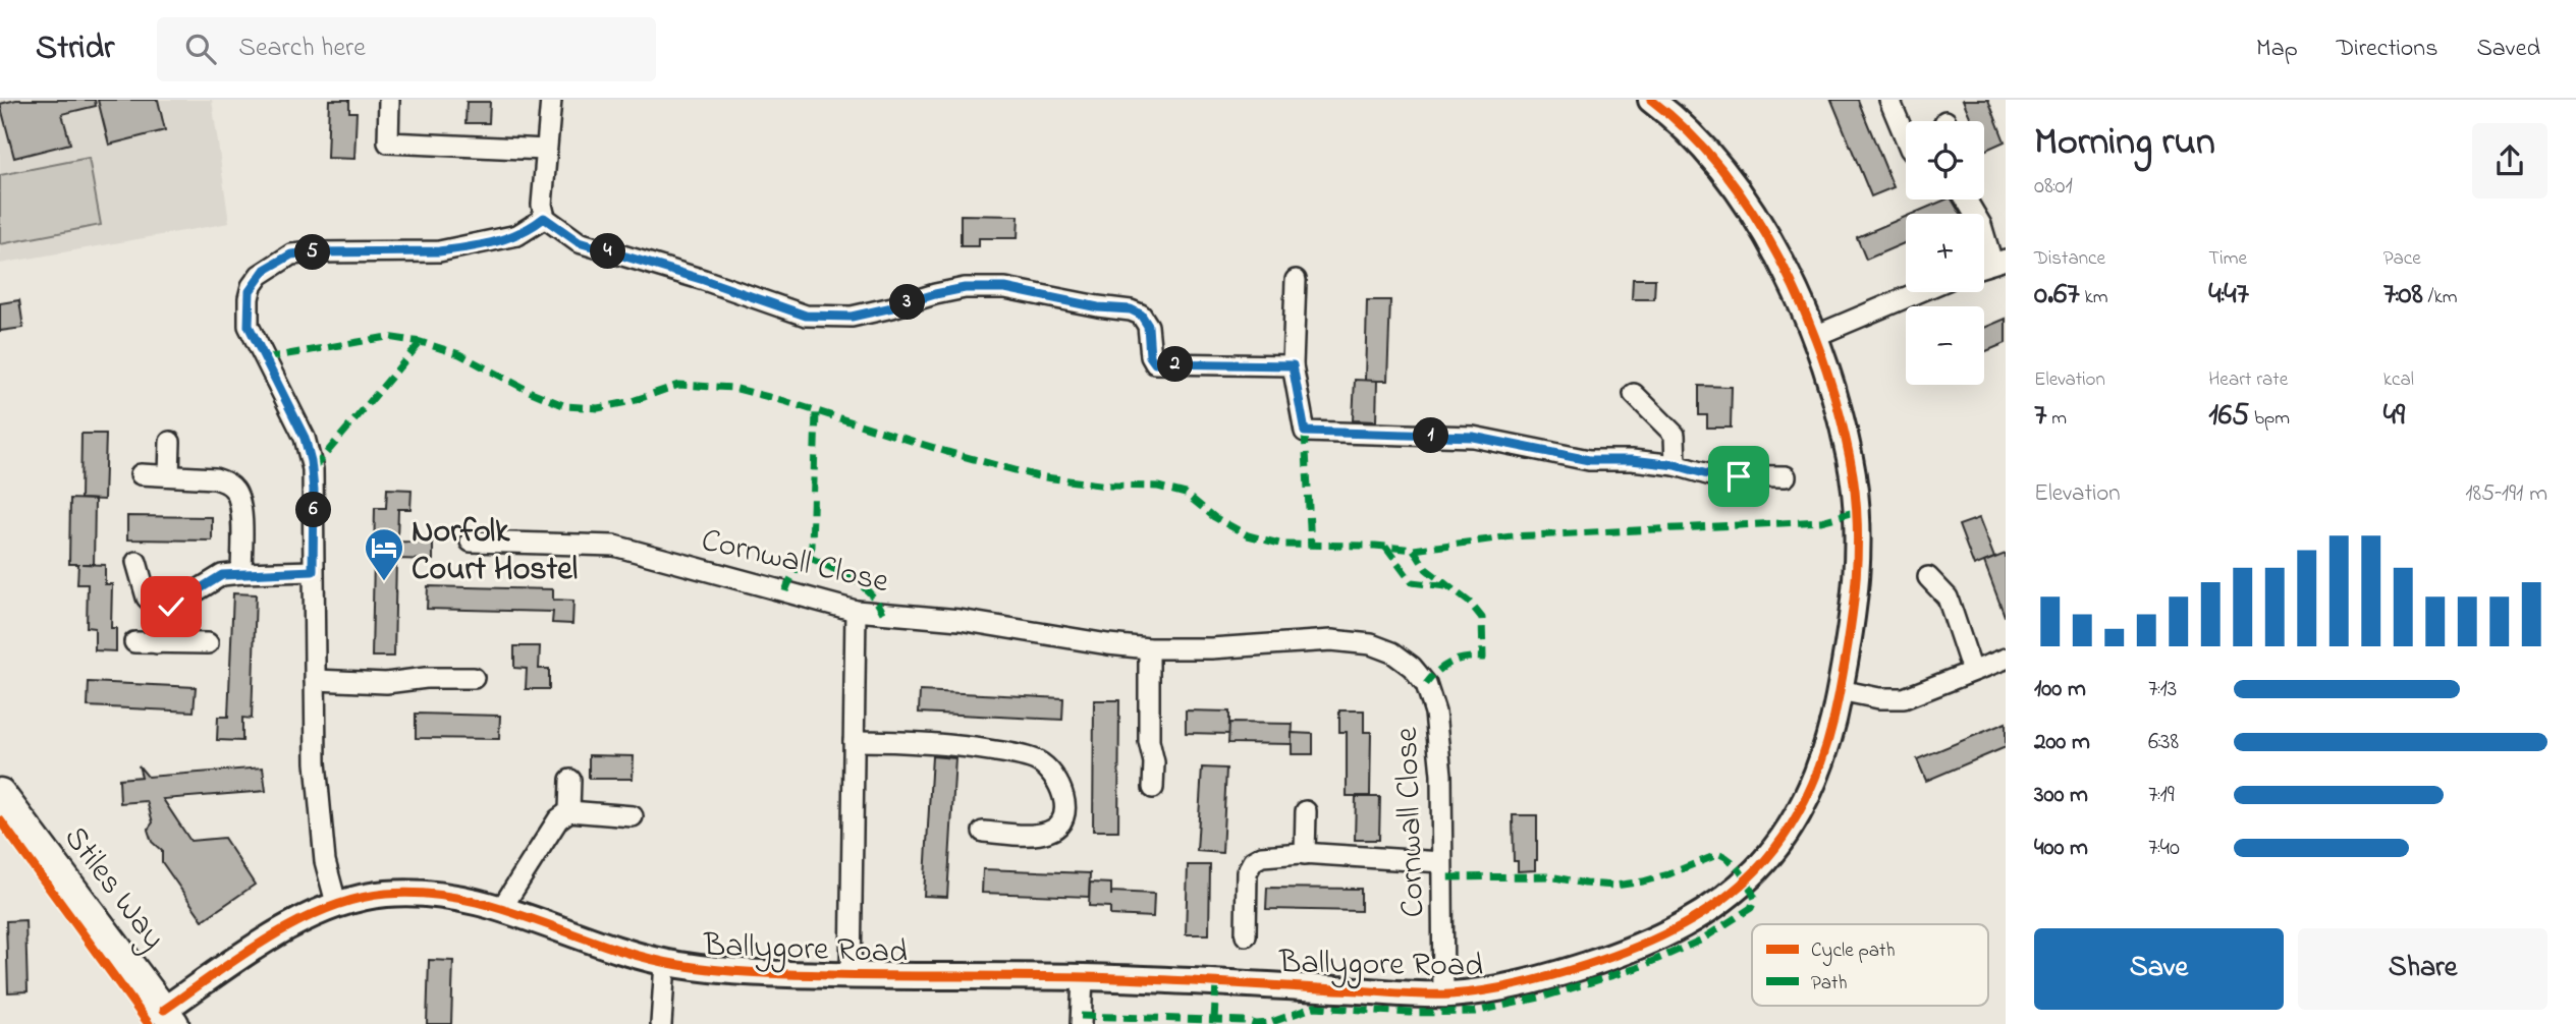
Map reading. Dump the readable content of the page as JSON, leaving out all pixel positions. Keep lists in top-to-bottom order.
{
  "streets": {
    "main road": ["Stiles Way"],
    "street": ["Cornwall Close", "Ballygore Road"]
  },
  "crossings": [
    ["Cornwall Close", "Ballygore Road"],
    ["Stiles Way", "Ballygore Road"]
  ],
  "places": {
    "hotel": ["Norfolk Court Hostel"]
  },
  "legend": ["Cycle path", "Path"],
  "page": {
    "header": "Stridr",
    "search": "Search here",
    "nav": ["Map", "Directions", "Saved"],
    "heading": ["Morning run", "08:01"],
    "map_buttons": ["+", "−"],
    "stats": [
      ["Distance", "0.67 km"],
      ["Time", "4:47"],
      ["Pace", "7:08 /km"],
      ["Elevation", "7 m"],
      ["Heart rate", "165 bpm"],
      ["kcal", "49"]
    ],
    "pins": [
      "4",
      "5",
      "3",
      "2",
      "1",
      "6"
    ],
    "chart": ["Elevation", "185–191 m"],
    "list": [
      {
        "name": "100 m",
        "note": "7:13"
      },
      {
        "name": "200 m",
        "note": "6:38"
      },
      {
        "name": "300 m",
        "note": "7:19"
      },
      {
        "name": "400 m",
        "note": "7:40"
      }
    ],
    "buttons": ["Save", "Share"]
  }
}
